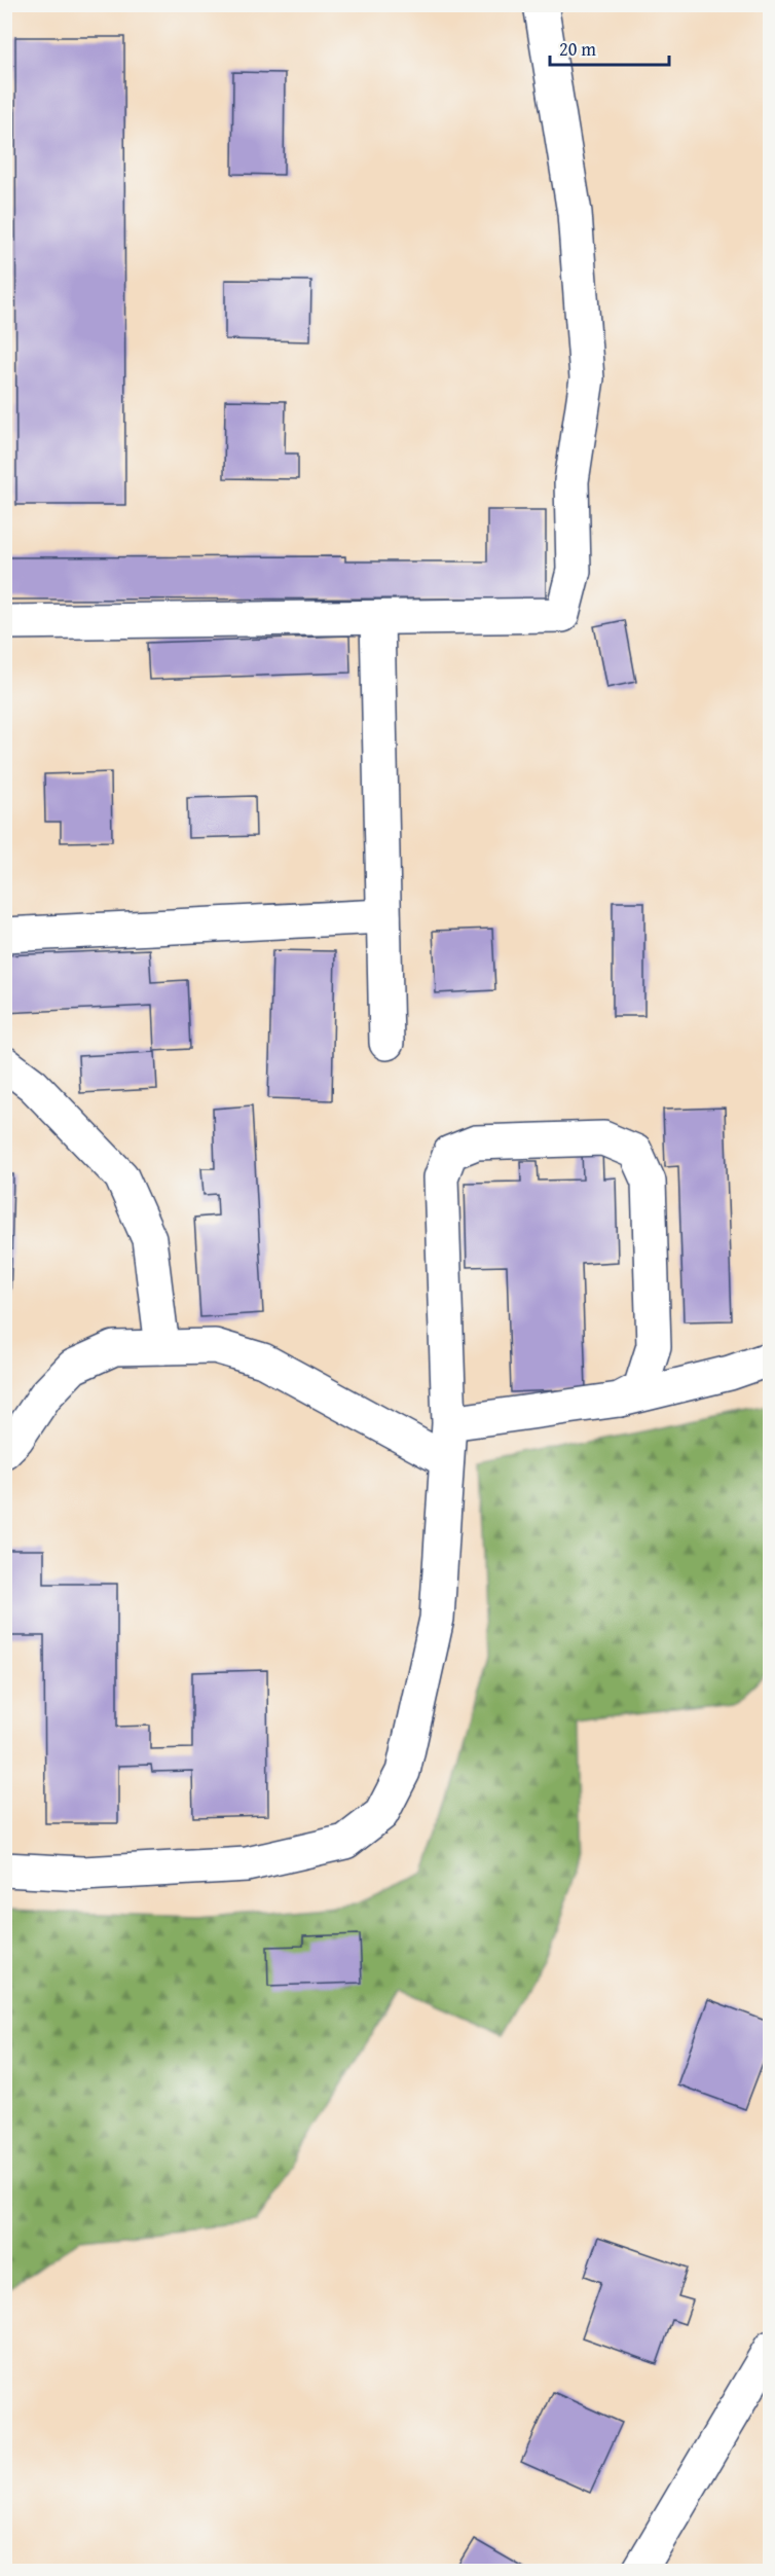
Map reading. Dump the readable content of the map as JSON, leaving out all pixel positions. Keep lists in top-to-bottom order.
{
  "scale_bar": "20 m"
}
